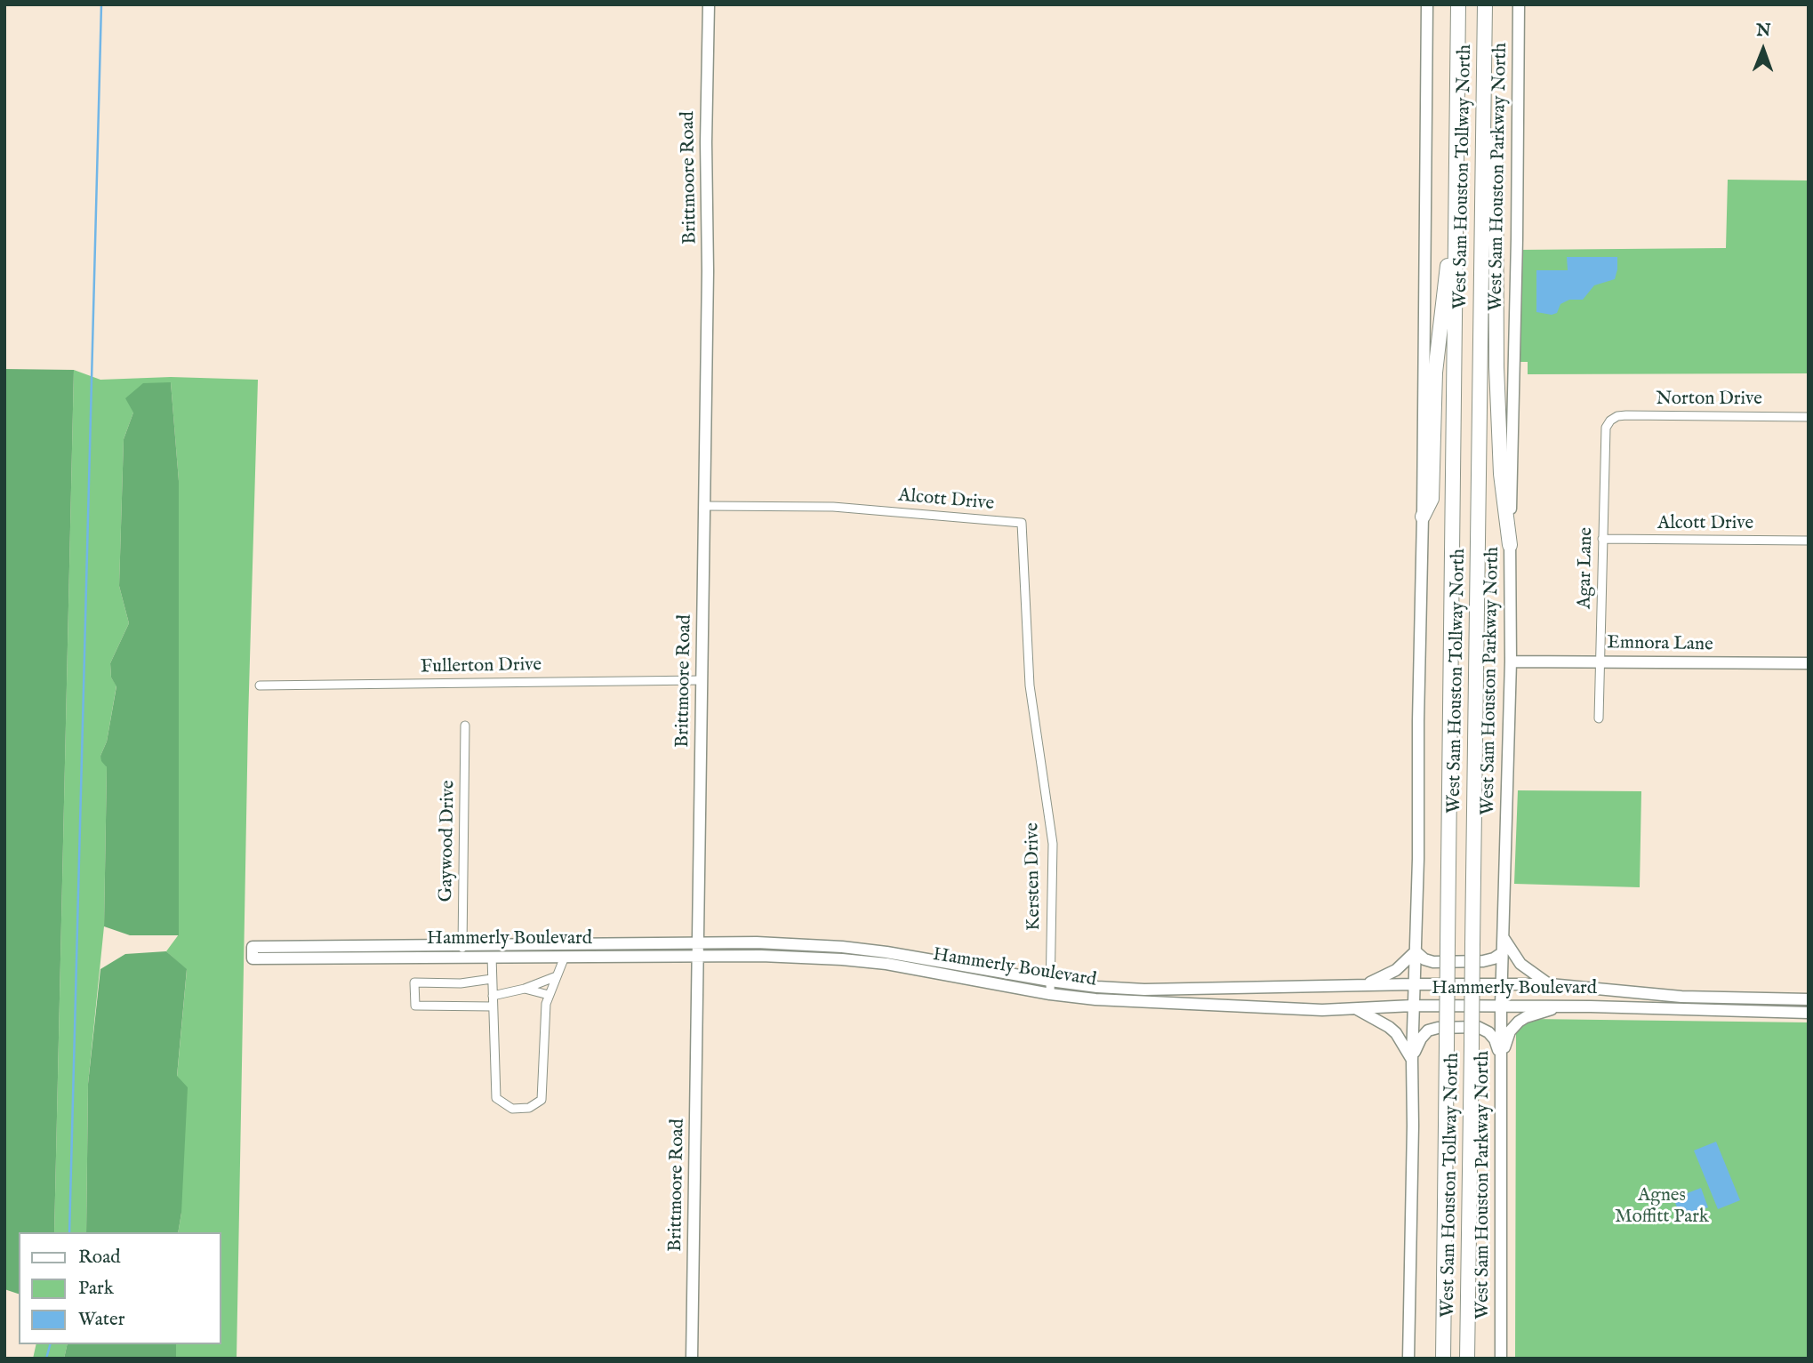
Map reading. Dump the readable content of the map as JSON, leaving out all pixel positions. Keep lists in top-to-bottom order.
{
  "streets": {
    "highway": ["West Sam Houston Tollway North"],
    "main road": [
      "West Sam Houston Parkway North",
      "Brittmoore Road",
      "Emnora Lane",
      "Hammerly Boulevard"
    ],
    "street": [
      "Norton Drive",
      "Alcott Drive",
      "Agar Lane",
      "Fullerton Drive",
      "Gaywood Drive",
      "Kersten Drive"
    ]
  },
  "crossings": [
    ["West Sam Houston Parkway North", "Emnora Lane"],
    ["West Sam Houston Parkway North", "Hammerly Boulevard"],
    ["Brittmoore Road", "Alcott Drive"],
    ["Brittmoore Road", "Fullerton Drive"],
    ["Brittmoore Road", "Hammerly Boulevard"],
    ["Norton Drive", "Agar Lane"],
    ["Alcott Drive", "Agar Lane"],
    ["Alcott Drive", "Kersten Drive"],
    ["Agar Lane", "Emnora Lane"],
    ["Gaywood Drive", "Hammerly Boulevard"],
    ["Kersten Drive", "Hammerly Boulevard"]
  ],
  "parks": ["Agnes Moffitt Park"],
  "legend": ["Road", "Park", "Water"],
  "north": "top"
}
